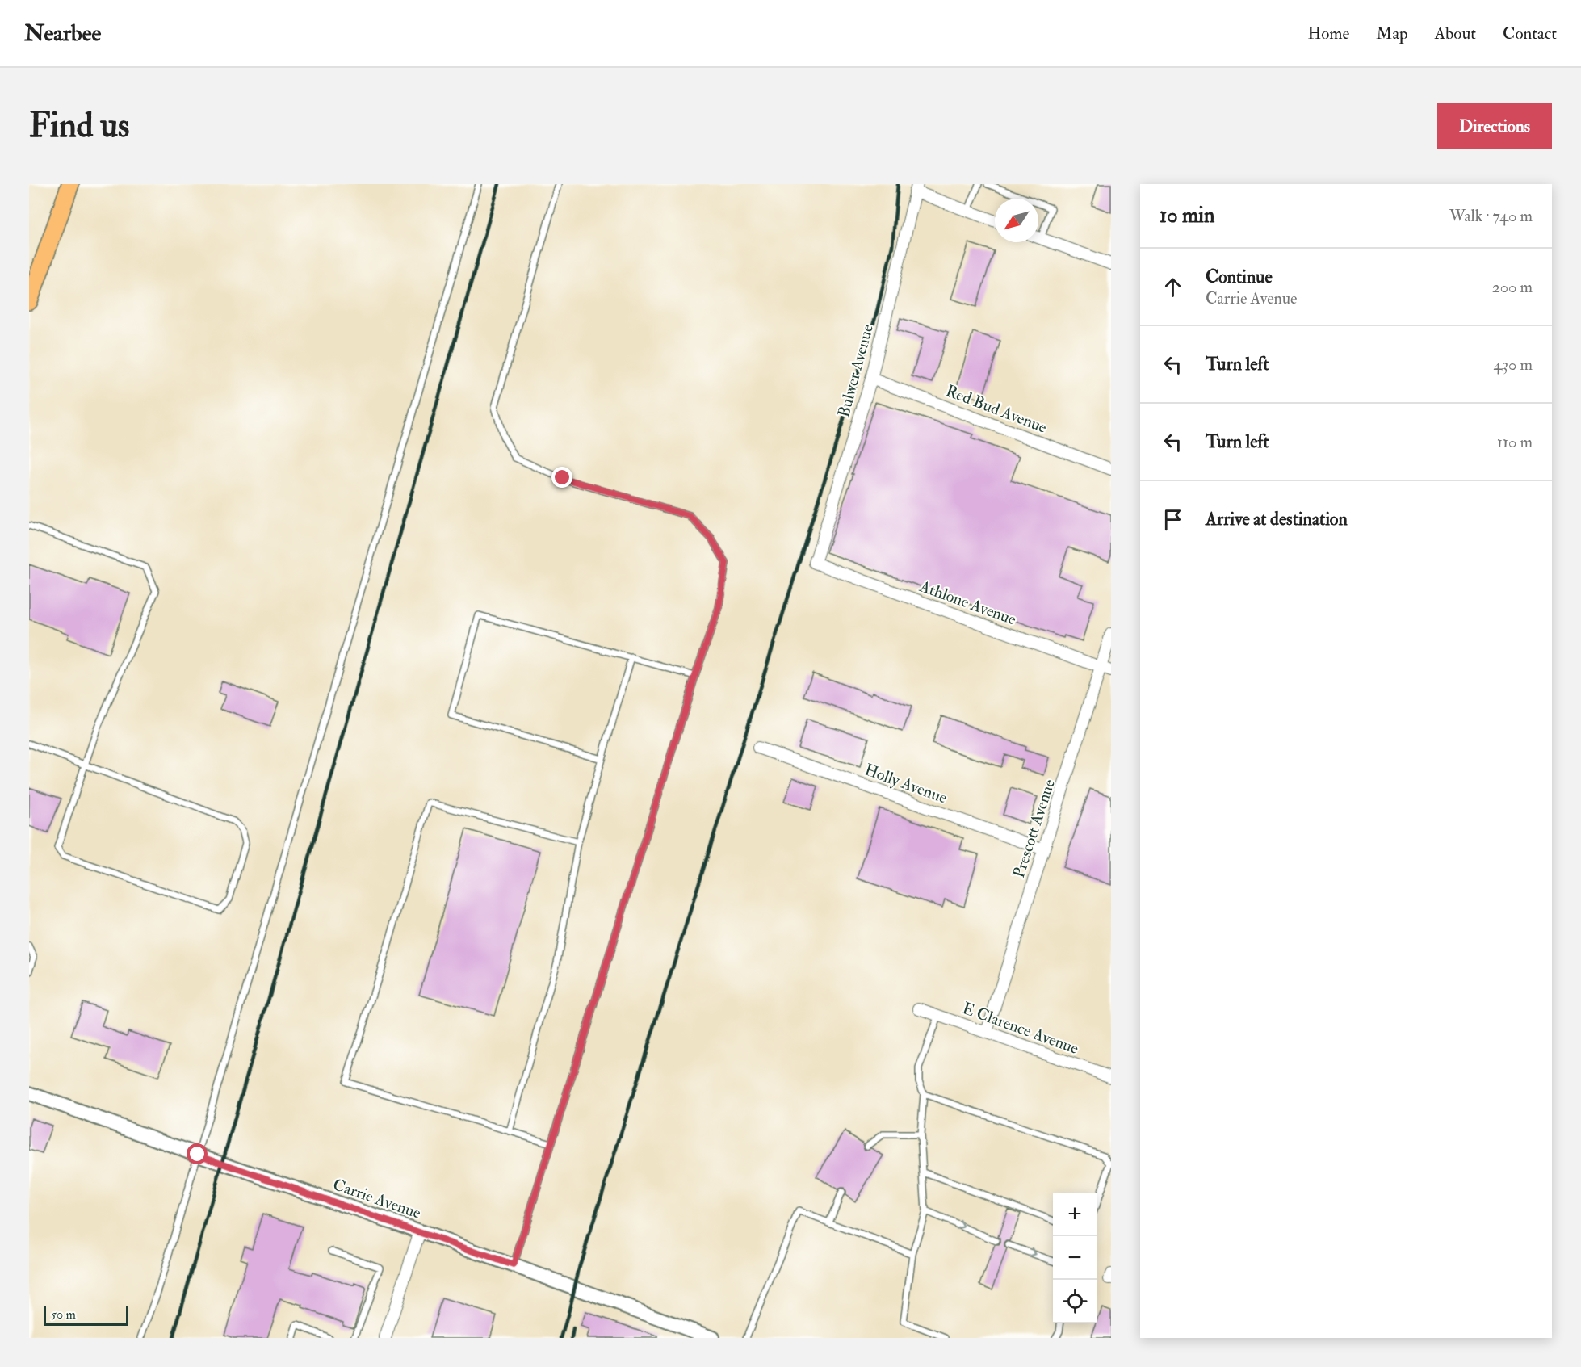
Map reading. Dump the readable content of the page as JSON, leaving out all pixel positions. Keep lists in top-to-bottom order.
{
  "streets": {
    "street": [
      "Bulwer Avenue",
      "Red Bud Avenue",
      "Athlone Avenue",
      "Holly Avenue",
      "Prescott Avenue",
      "E Clarence Avenue",
      "Carrie Avenue"
    ]
  },
  "crossings": [
    ["Bulwer Avenue", "Red Bud Avenue"],
    ["Bulwer Avenue", "Athlone Avenue"],
    ["Athlone Avenue", "Prescott Avenue"],
    ["Holly Avenue", "Prescott Avenue"],
    ["Prescott Avenue", "E Clarence Avenue"]
  ],
  "scale_bar": "50 m",
  "north": "bottom left",
  "page": {
    "header": "Nearbee",
    "nav": [
      "Home",
      "Map",
      "About",
      "Contact"
    ],
    "buttons": "Directions",
    "title": "Find us",
    "heading": ["10 min", "Walk · 740 m"],
    "list": [
      ["Continue", "Carrie Avenue", "200 m"],
      ["Turn left", "430 m"],
      ["Turn left", "110 m"],
      "Arrive at destination"
    ],
    "map_buttons": ["+", "−"],
    "scale": "50 m"
  }
}
